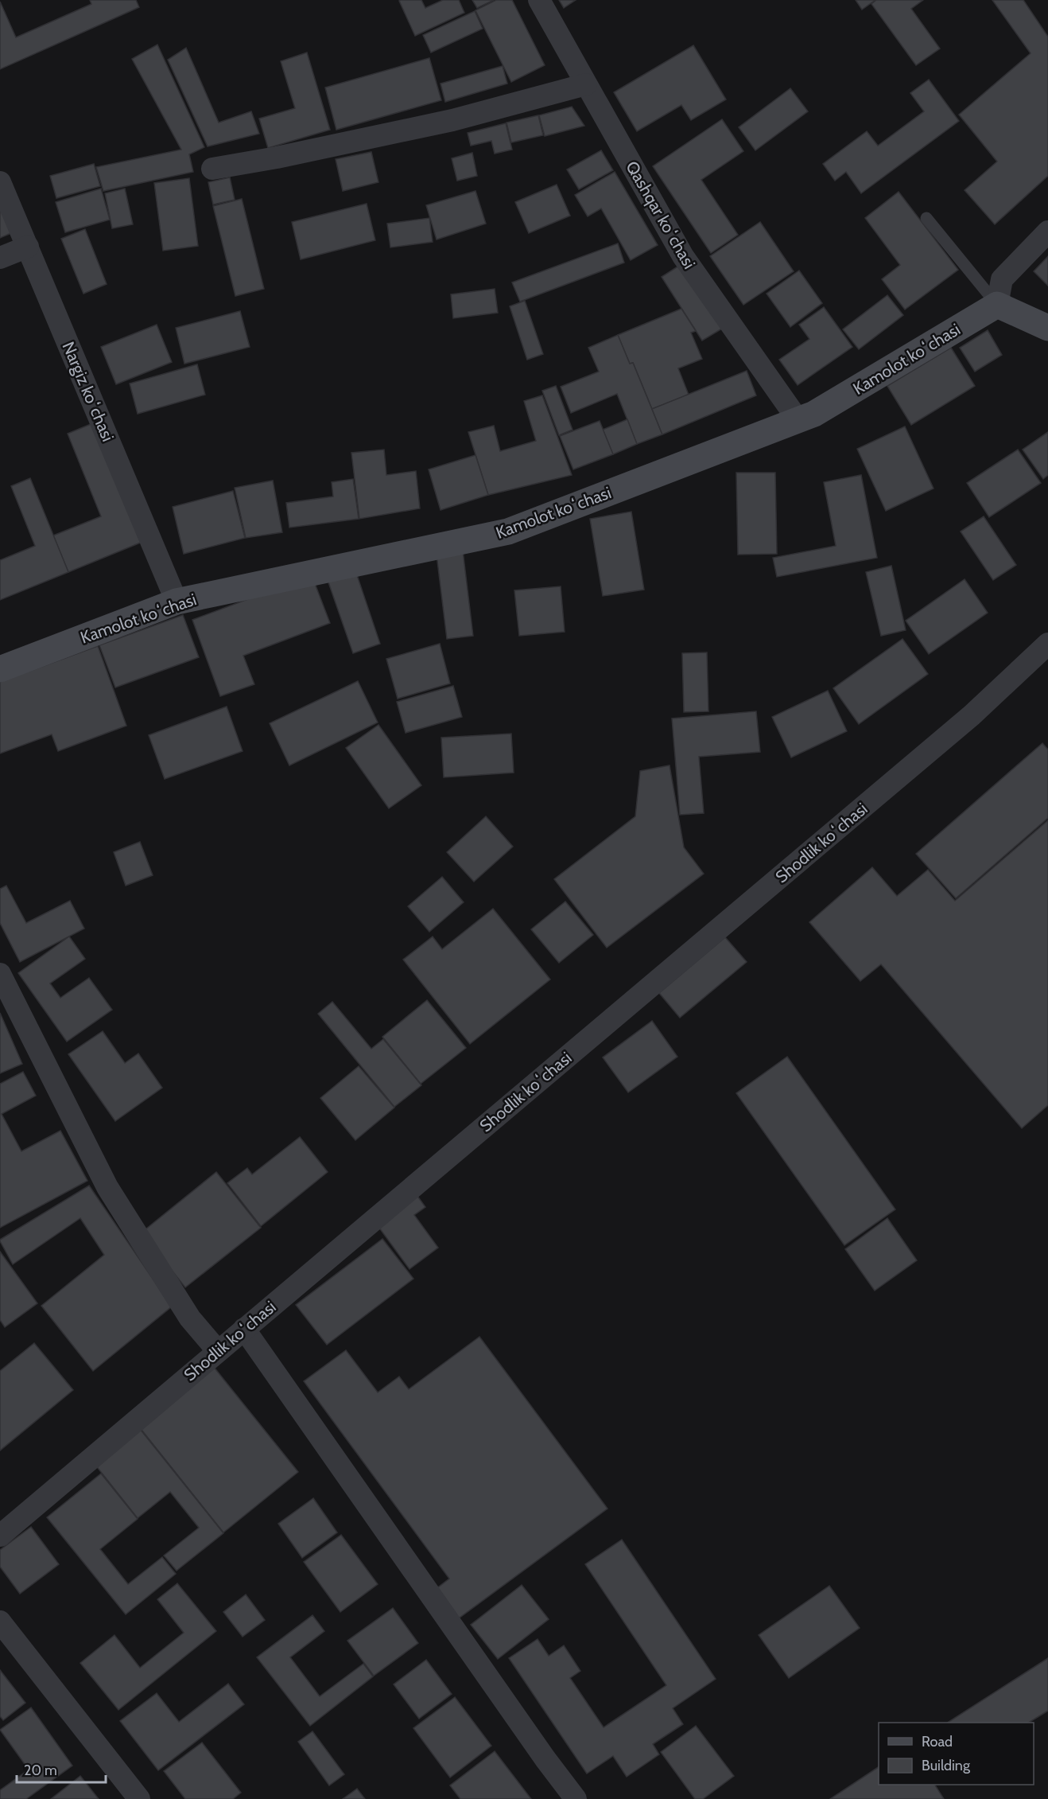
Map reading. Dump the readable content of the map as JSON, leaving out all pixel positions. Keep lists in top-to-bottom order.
{
  "streets": {
    "street": [
      "Qashqar koʻchasi",
      "Kamolot koʻchasi",
      "Nargiz koʻchasi",
      "Shodlik koʻchasi"
    ]
  },
  "crossings": [
    ["Qashqar koʻchasi", "Kamolot koʻchasi"],
    ["Kamolot koʻchasi", "Nargiz koʻchasi"]
  ],
  "legend": ["Road", "Building"],
  "scale_bar": "20 m"
}
